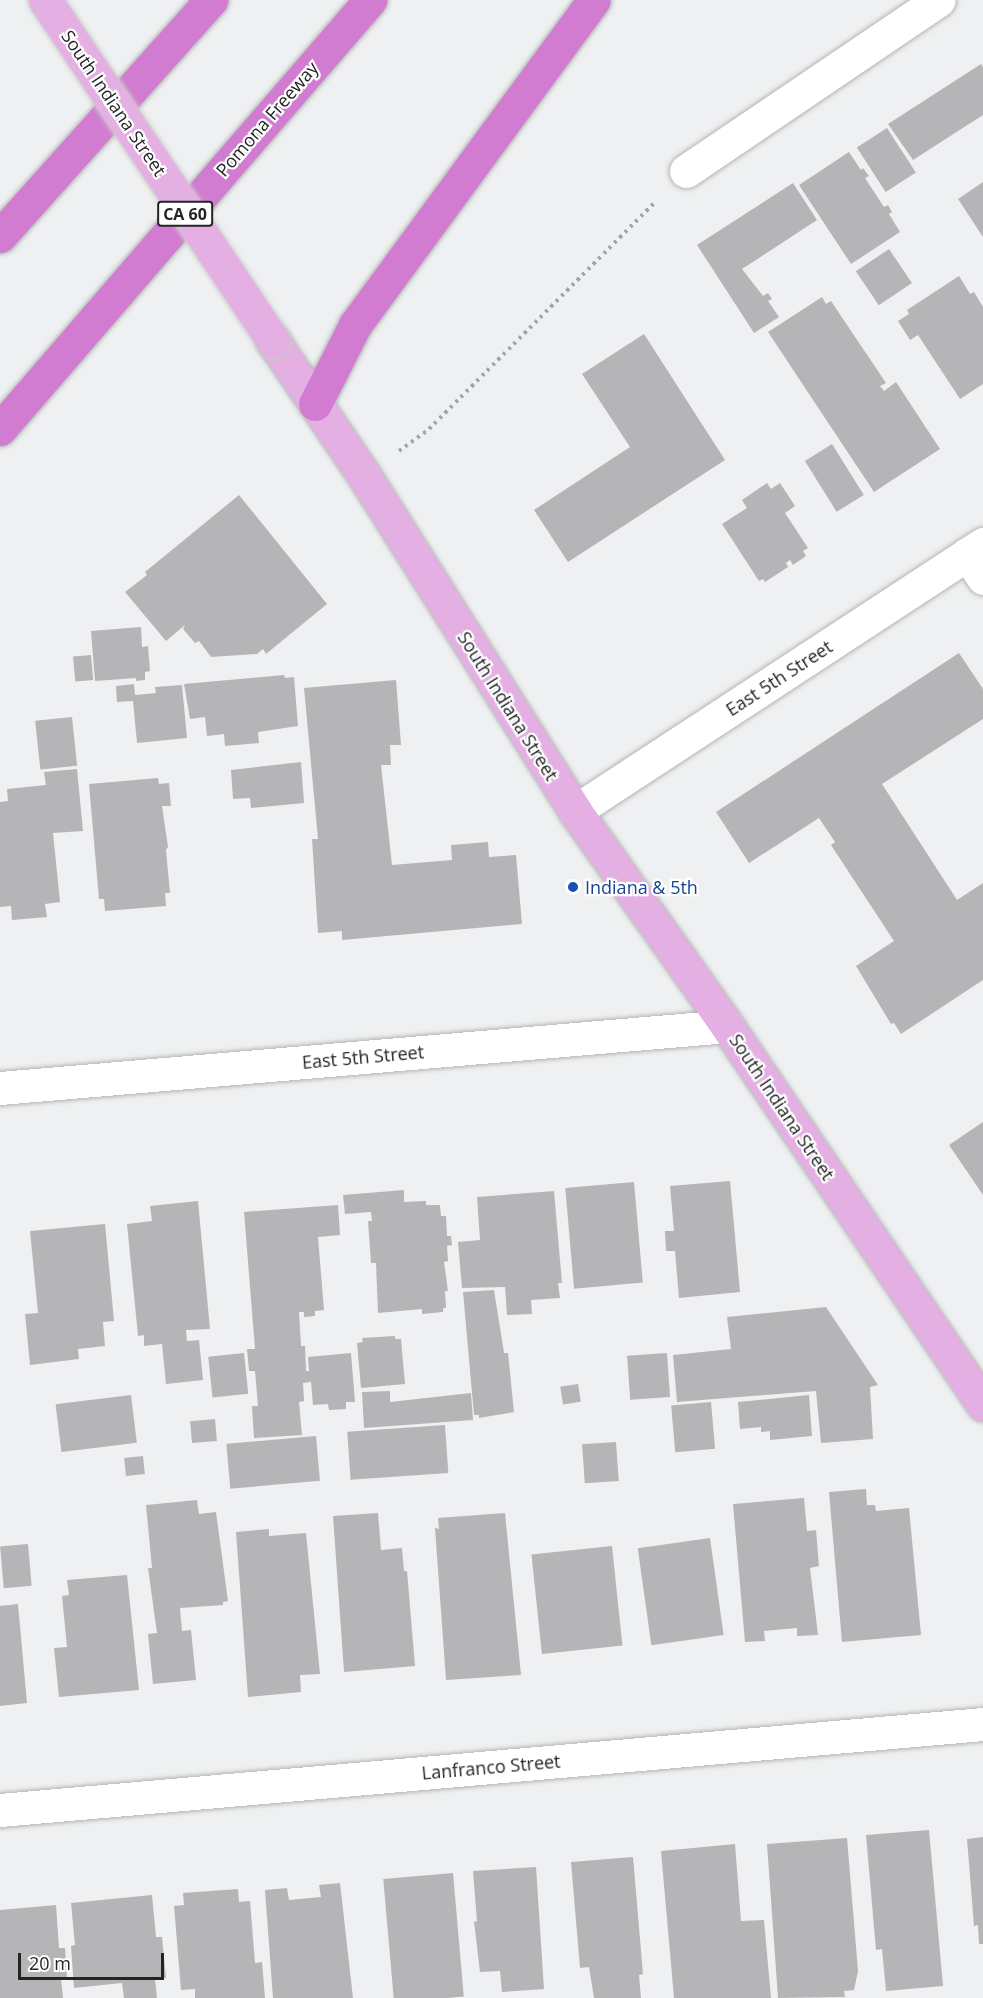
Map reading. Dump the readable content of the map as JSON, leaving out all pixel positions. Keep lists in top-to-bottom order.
{
  "streets": {
    "highway": ["Pomona Freeway", "CA 60"],
    "main road": ["South Indiana Street"],
    "street": ["East 5th Street", "Lanfranco Street"]
  },
  "crossings": [
    ["South Indiana Street", "East 5th Street"]
  ],
  "places": ["Indiana & 5th"],
  "scale_bar": "20 m"
}
